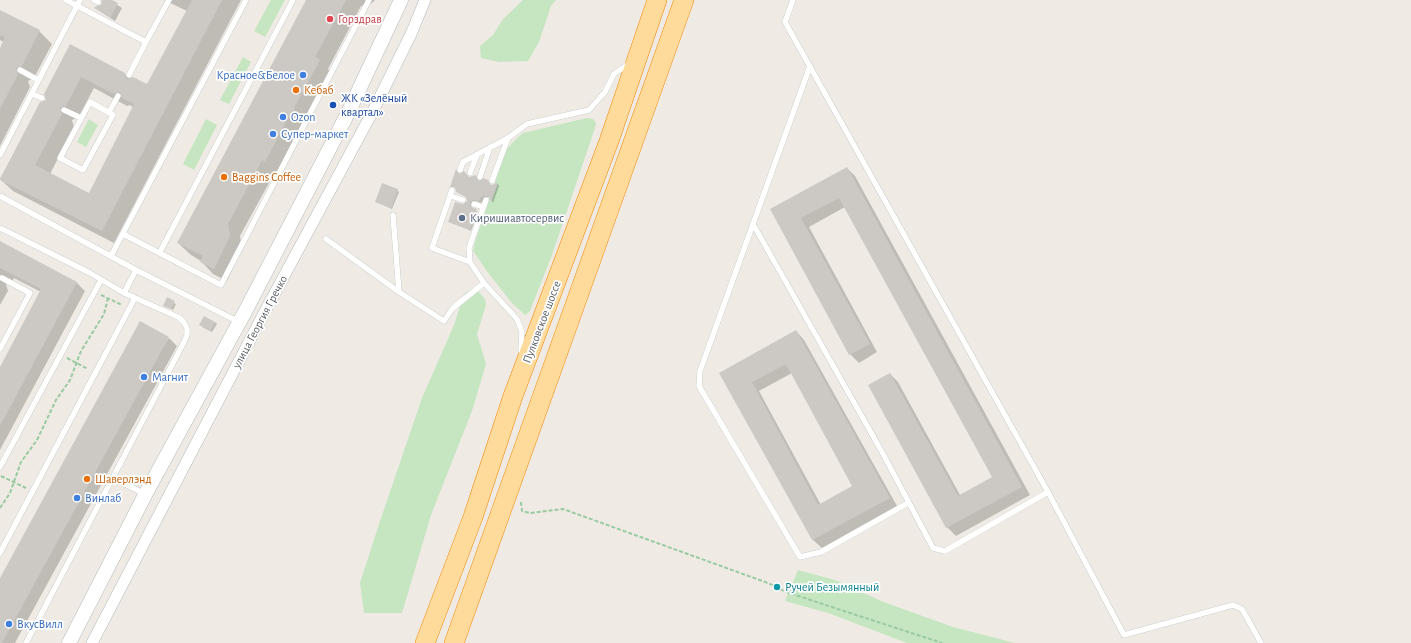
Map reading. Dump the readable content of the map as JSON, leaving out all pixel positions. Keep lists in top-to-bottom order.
{
  "streets": {
    "highway": ["Пулковское шоссе"],
    "street": ["улица Георгия Гречко"]
  },
  "places": [
    "Горздрав",
    "Красное&Белое",
    "Кебаб",
    "ЖК «Зелёный квартал»",
    "Ozon",
    "Супер-маркет",
    "Baggins Coffee",
    "Киришиавтосервис",
    "Магнит",
    "Шаверлэнд",
    "Винлаб",
    "Ручей Безымянный",
    "ВкусВилл"
  ]
}
